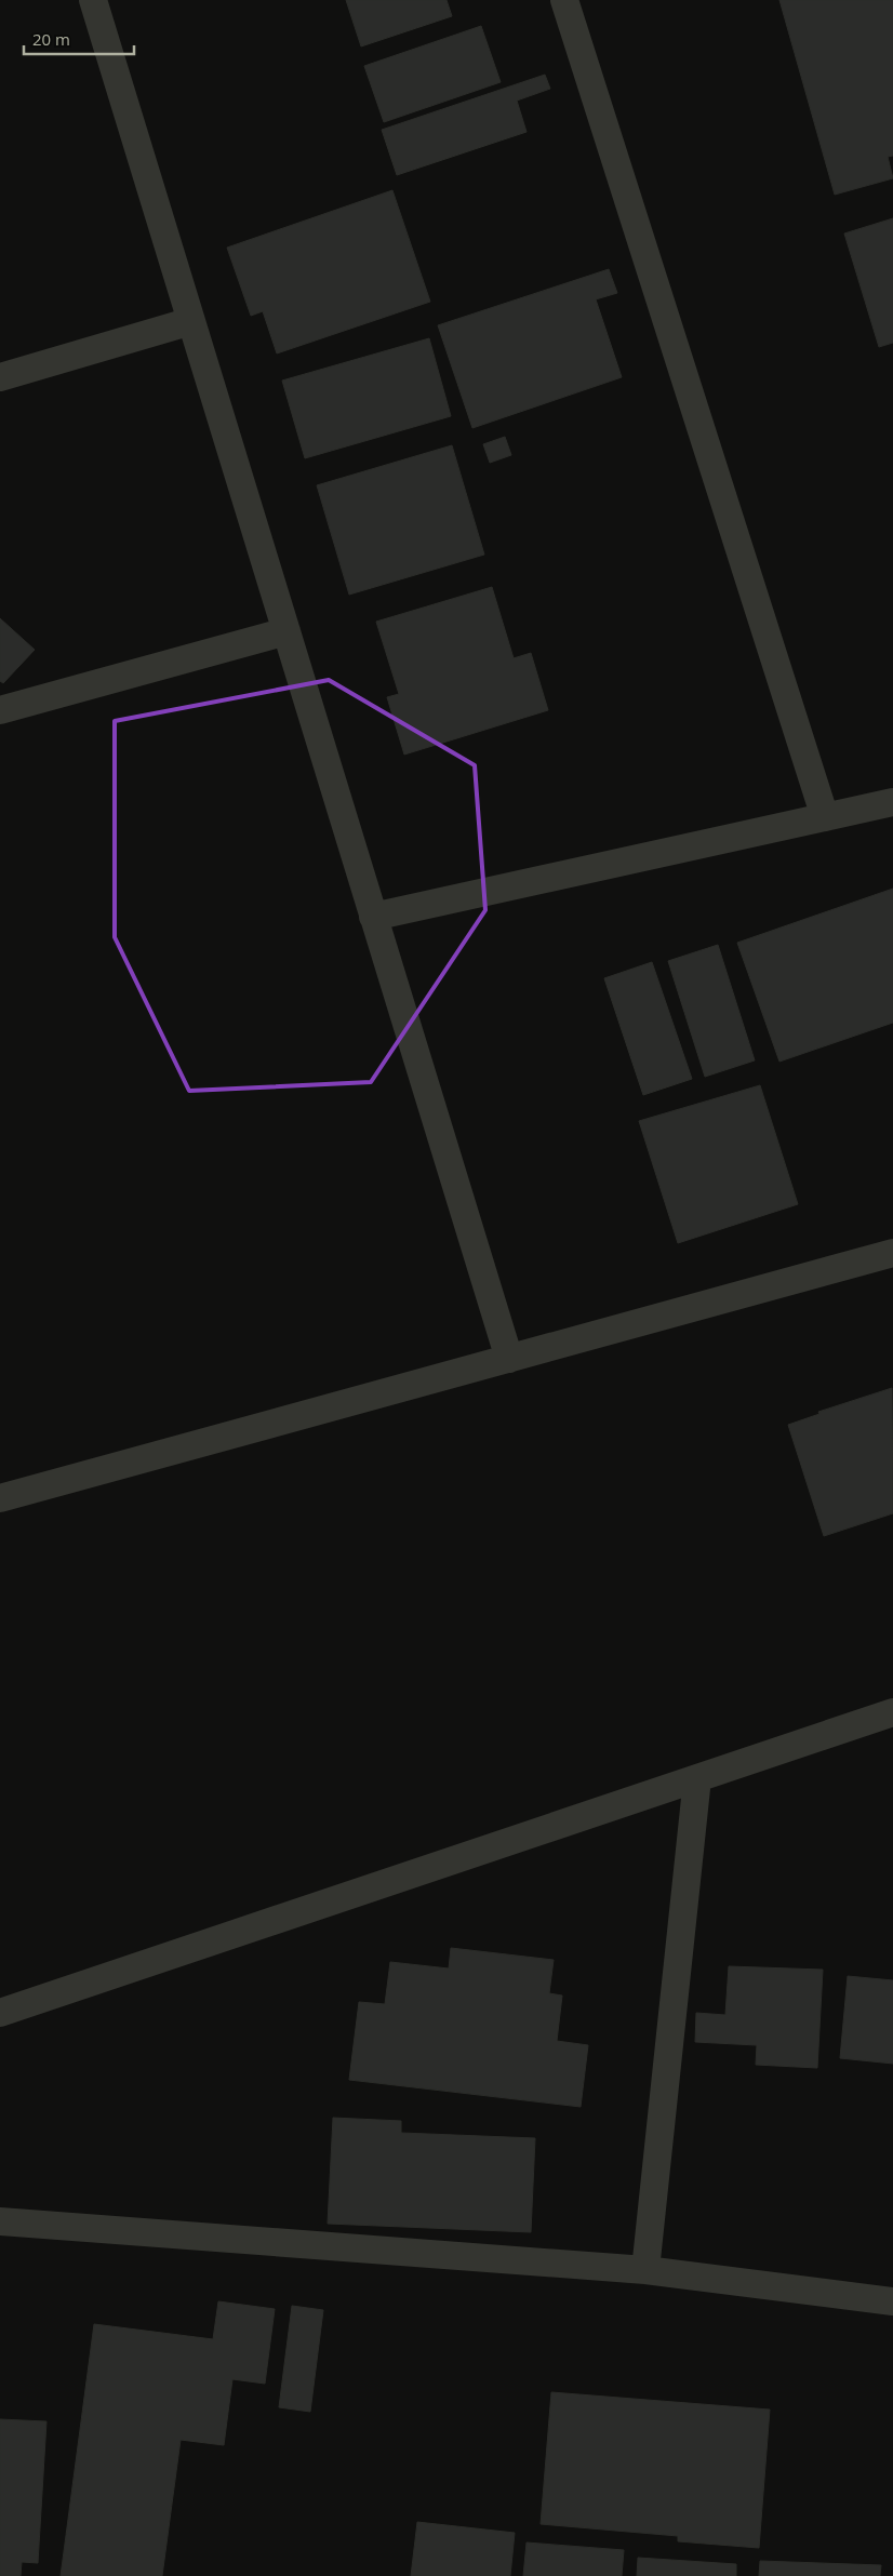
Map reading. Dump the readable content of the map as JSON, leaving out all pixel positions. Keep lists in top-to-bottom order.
{
  "scale_bar": "20 m"
}
